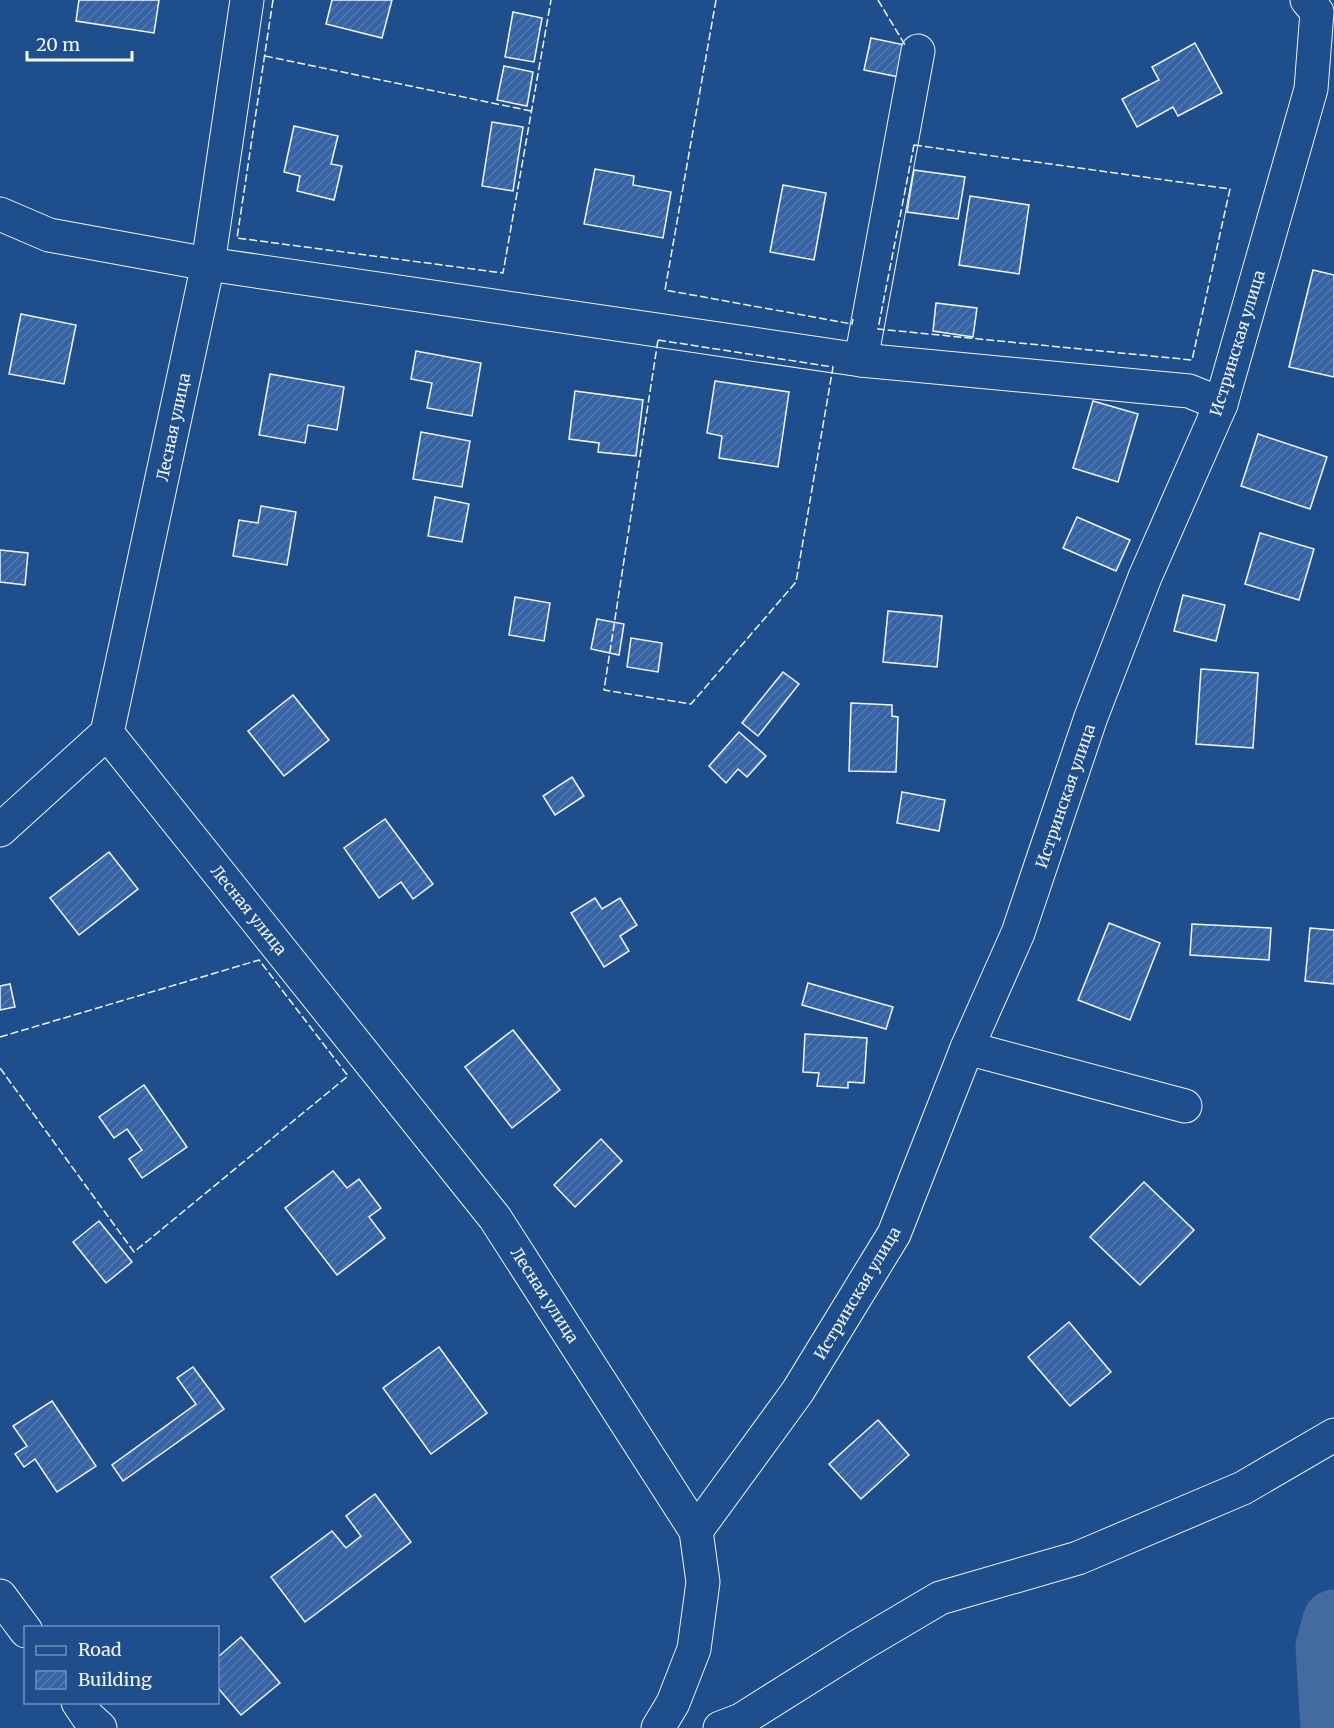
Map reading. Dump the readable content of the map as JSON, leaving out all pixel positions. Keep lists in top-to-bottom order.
{
  "streets": {
    "street": ["Истринская улица", "Лесная улица"]
  },
  "crossings": [
    ["Истринская улица", "Лесная улица"]
  ],
  "legend": ["Road", "Building"],
  "scale_bar": "20 m"
}
